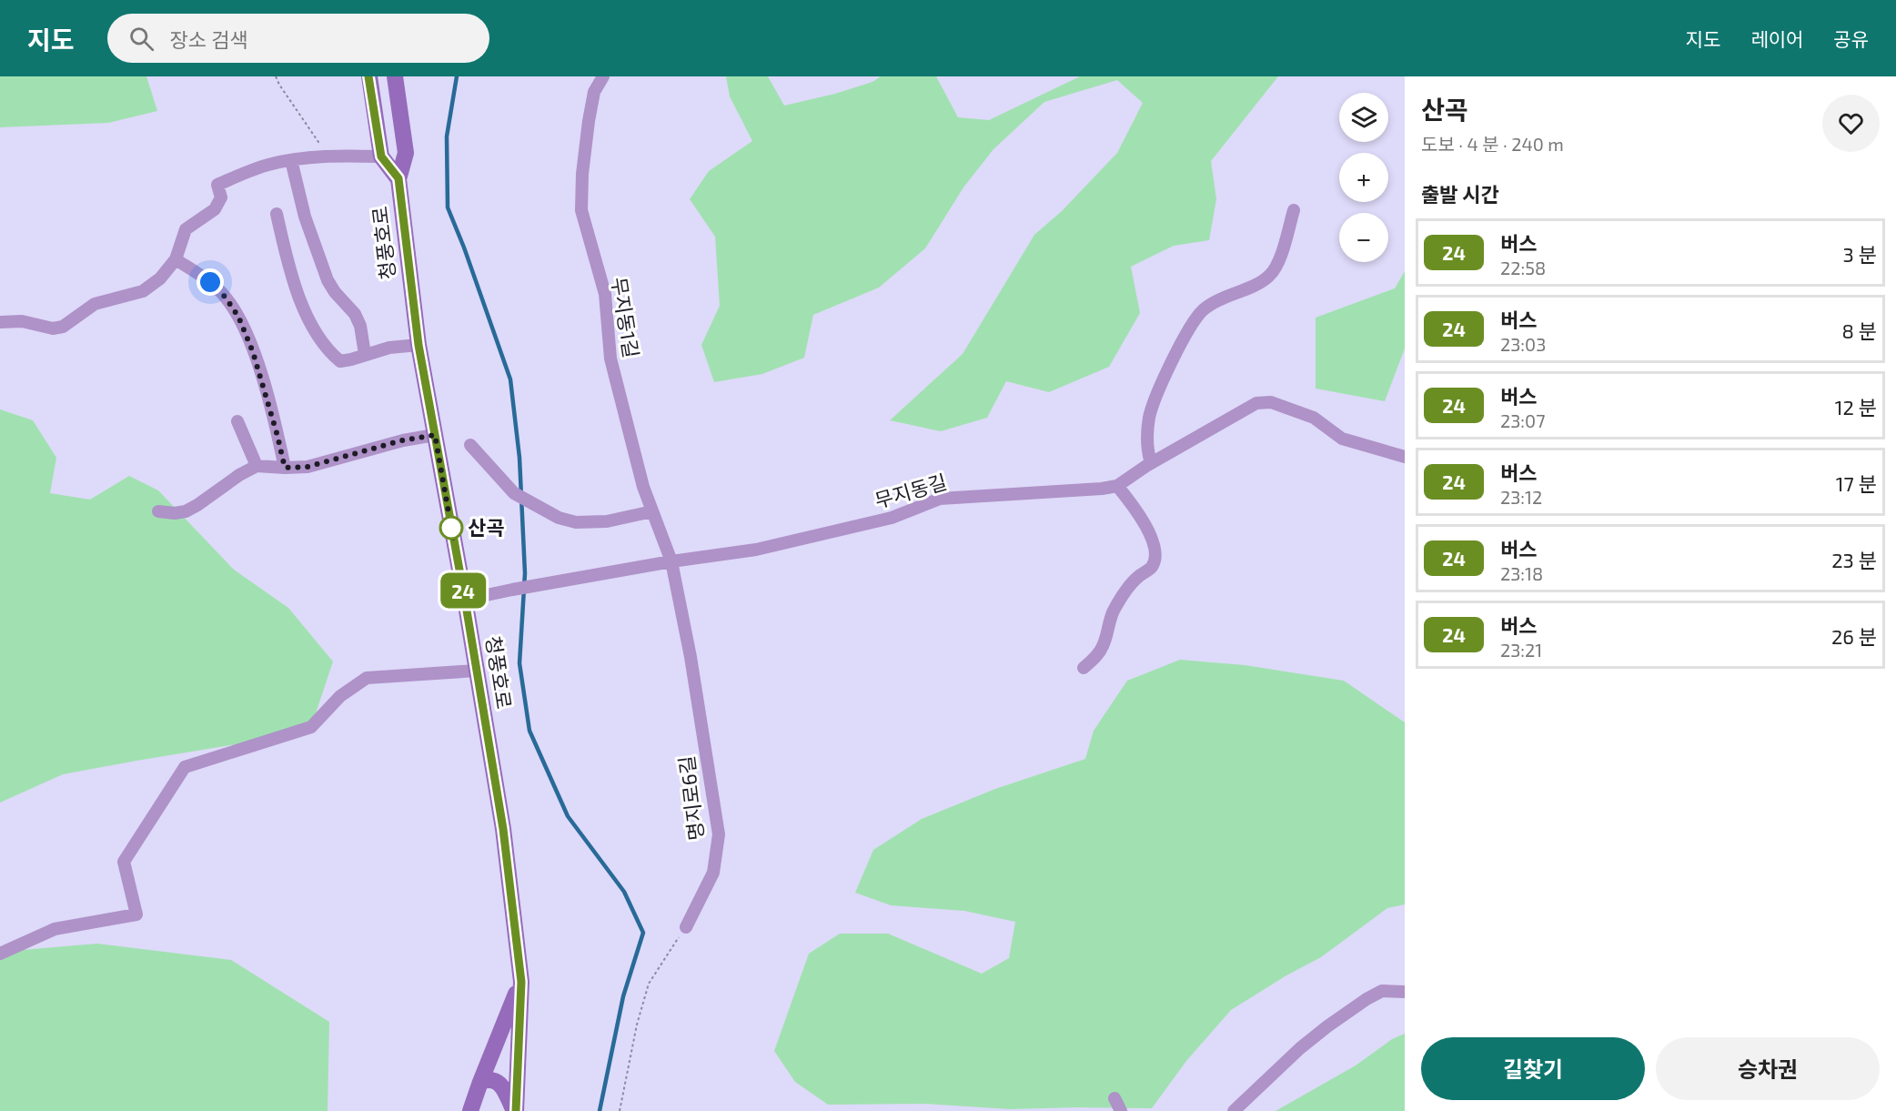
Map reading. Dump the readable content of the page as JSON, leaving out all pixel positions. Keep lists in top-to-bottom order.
{
  "streets": {
    "main road": ["청풍호로"],
    "street": ["무지동1길", "무지동길", "명지로6길"]
  },
  "crossings": [
    ["청풍호로", "무지동길"],
    ["무지동1길", "무지동길"],
    ["무지동1길", "명지로6길"],
    ["무지동길", "명지로6길"]
  ],
  "places": ["산곡"],
  "lines": ["bus line 24"],
  "page": {
    "header": "지도",
    "search": "장소 검색",
    "nav": ["지도", "레이어", "공유"],
    "on_map": "24",
    "heading": [
      ["산곡", "도보 · 4 분 · 240 m"],
      "출발 시간"
    ],
    "map_buttons": ["+", "−"],
    "list": [
      {
        "mark": "24",
        "name": "버스",
        "note": "22:58",
        "value": "3 분"
      },
      {
        "mark": "24",
        "name": "버스",
        "note": "23:03",
        "value": "8 분"
      },
      {
        "mark": "24",
        "name": "버스",
        "note": "23:07",
        "value": "12 분"
      },
      {
        "mark": "24",
        "name": "버스",
        "note": "23:12",
        "value": "17 분"
      },
      {
        "mark": "24",
        "name": "버스",
        "note": "23:18",
        "value": "23 분"
      },
      {
        "mark": "24",
        "name": "버스",
        "note": "23:21",
        "value": "26 분"
      }
    ],
    "buttons": ["길찾기", "승차권"]
  }
}
